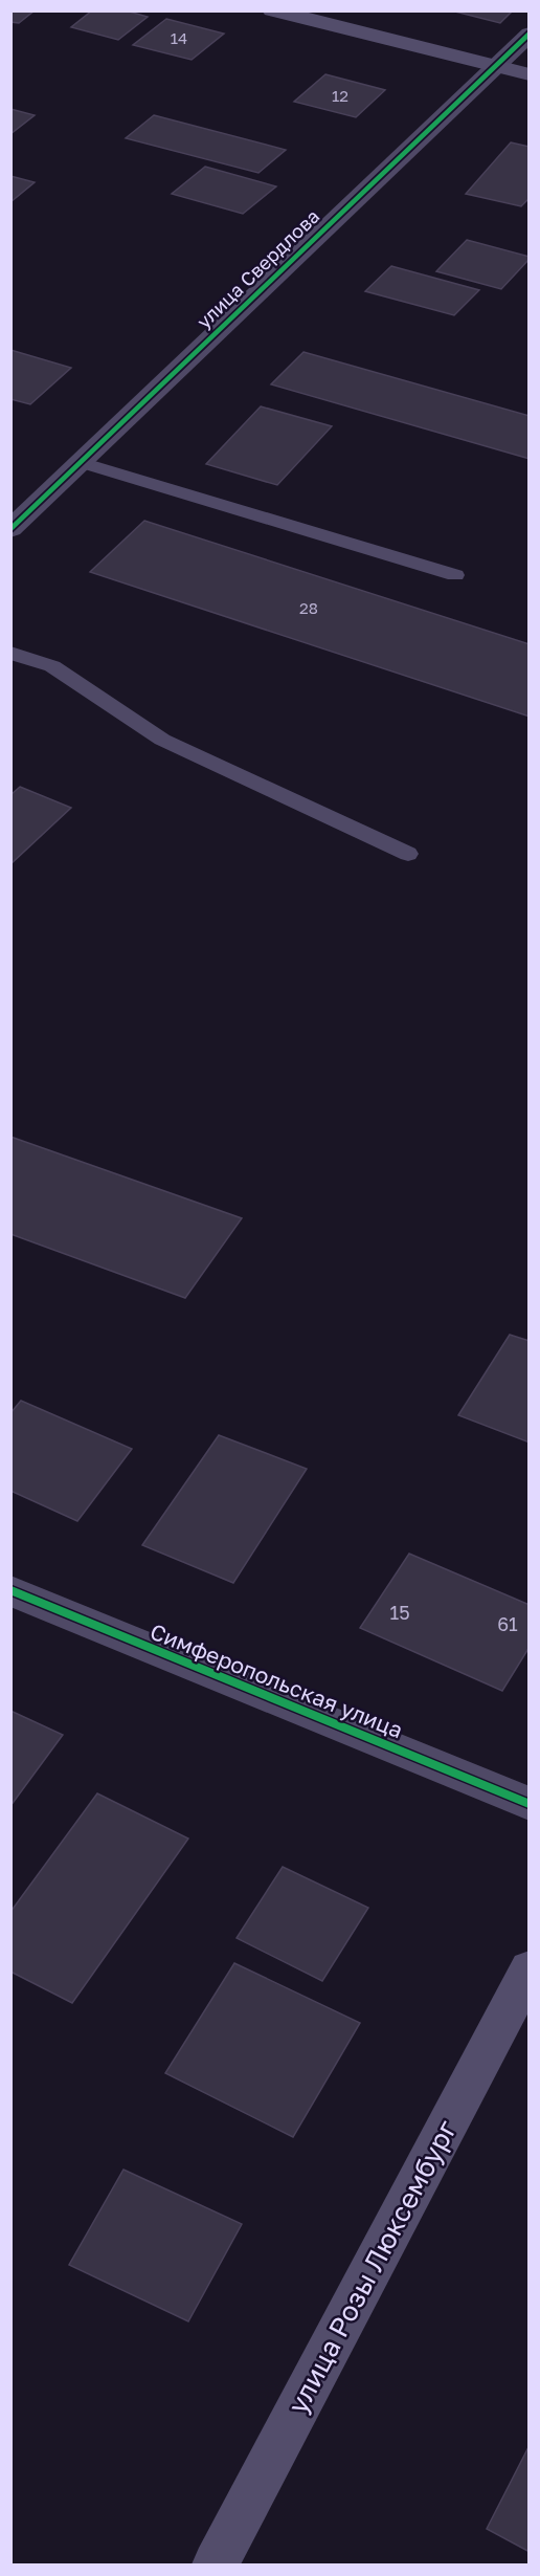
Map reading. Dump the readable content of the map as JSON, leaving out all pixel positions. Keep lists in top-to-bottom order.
{
  "streets": {
    "main road": ["улица Розы Люксембург"],
    "street": ["улица Свердлова", "Симферопольская улица"]
  },
  "house_numbers": [
    "14",
    "12",
    "28",
    "15",
    "61"
  ]
}
